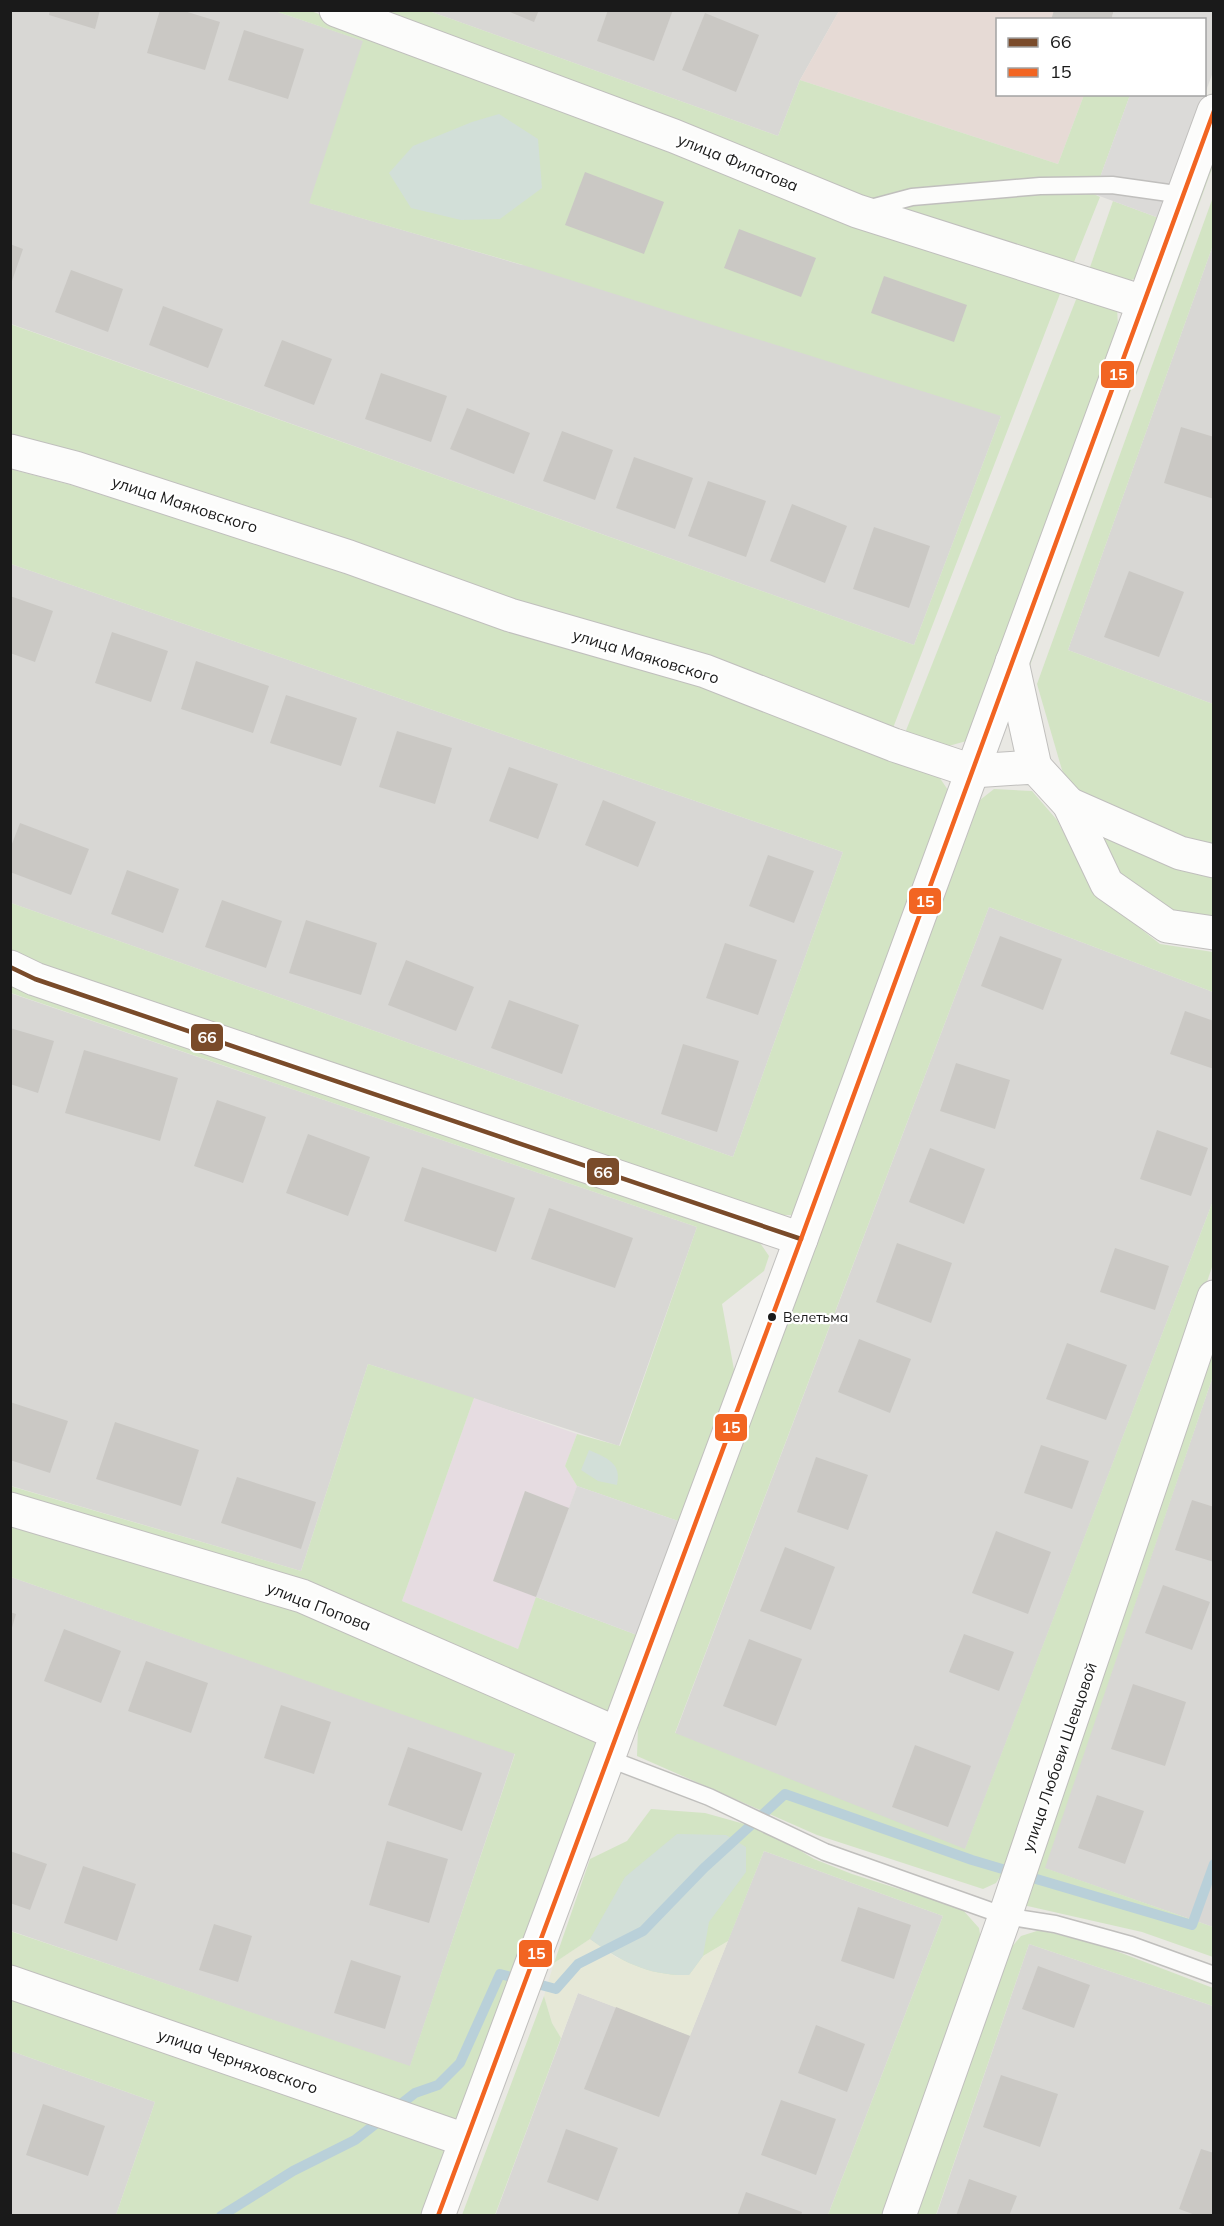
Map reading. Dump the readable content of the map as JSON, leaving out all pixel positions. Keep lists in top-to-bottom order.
{
  "streets": {
    "street": [
      "улица Филатова",
      "улица Маяковского",
      "улица Попова",
      "улица Любови Шевцовой",
      "улица Черняховского"
    ]
  },
  "places": ["Велетьма"],
  "lines": ["transit line 15", "transit line 66"],
  "legend": ["66", "15"]
}
